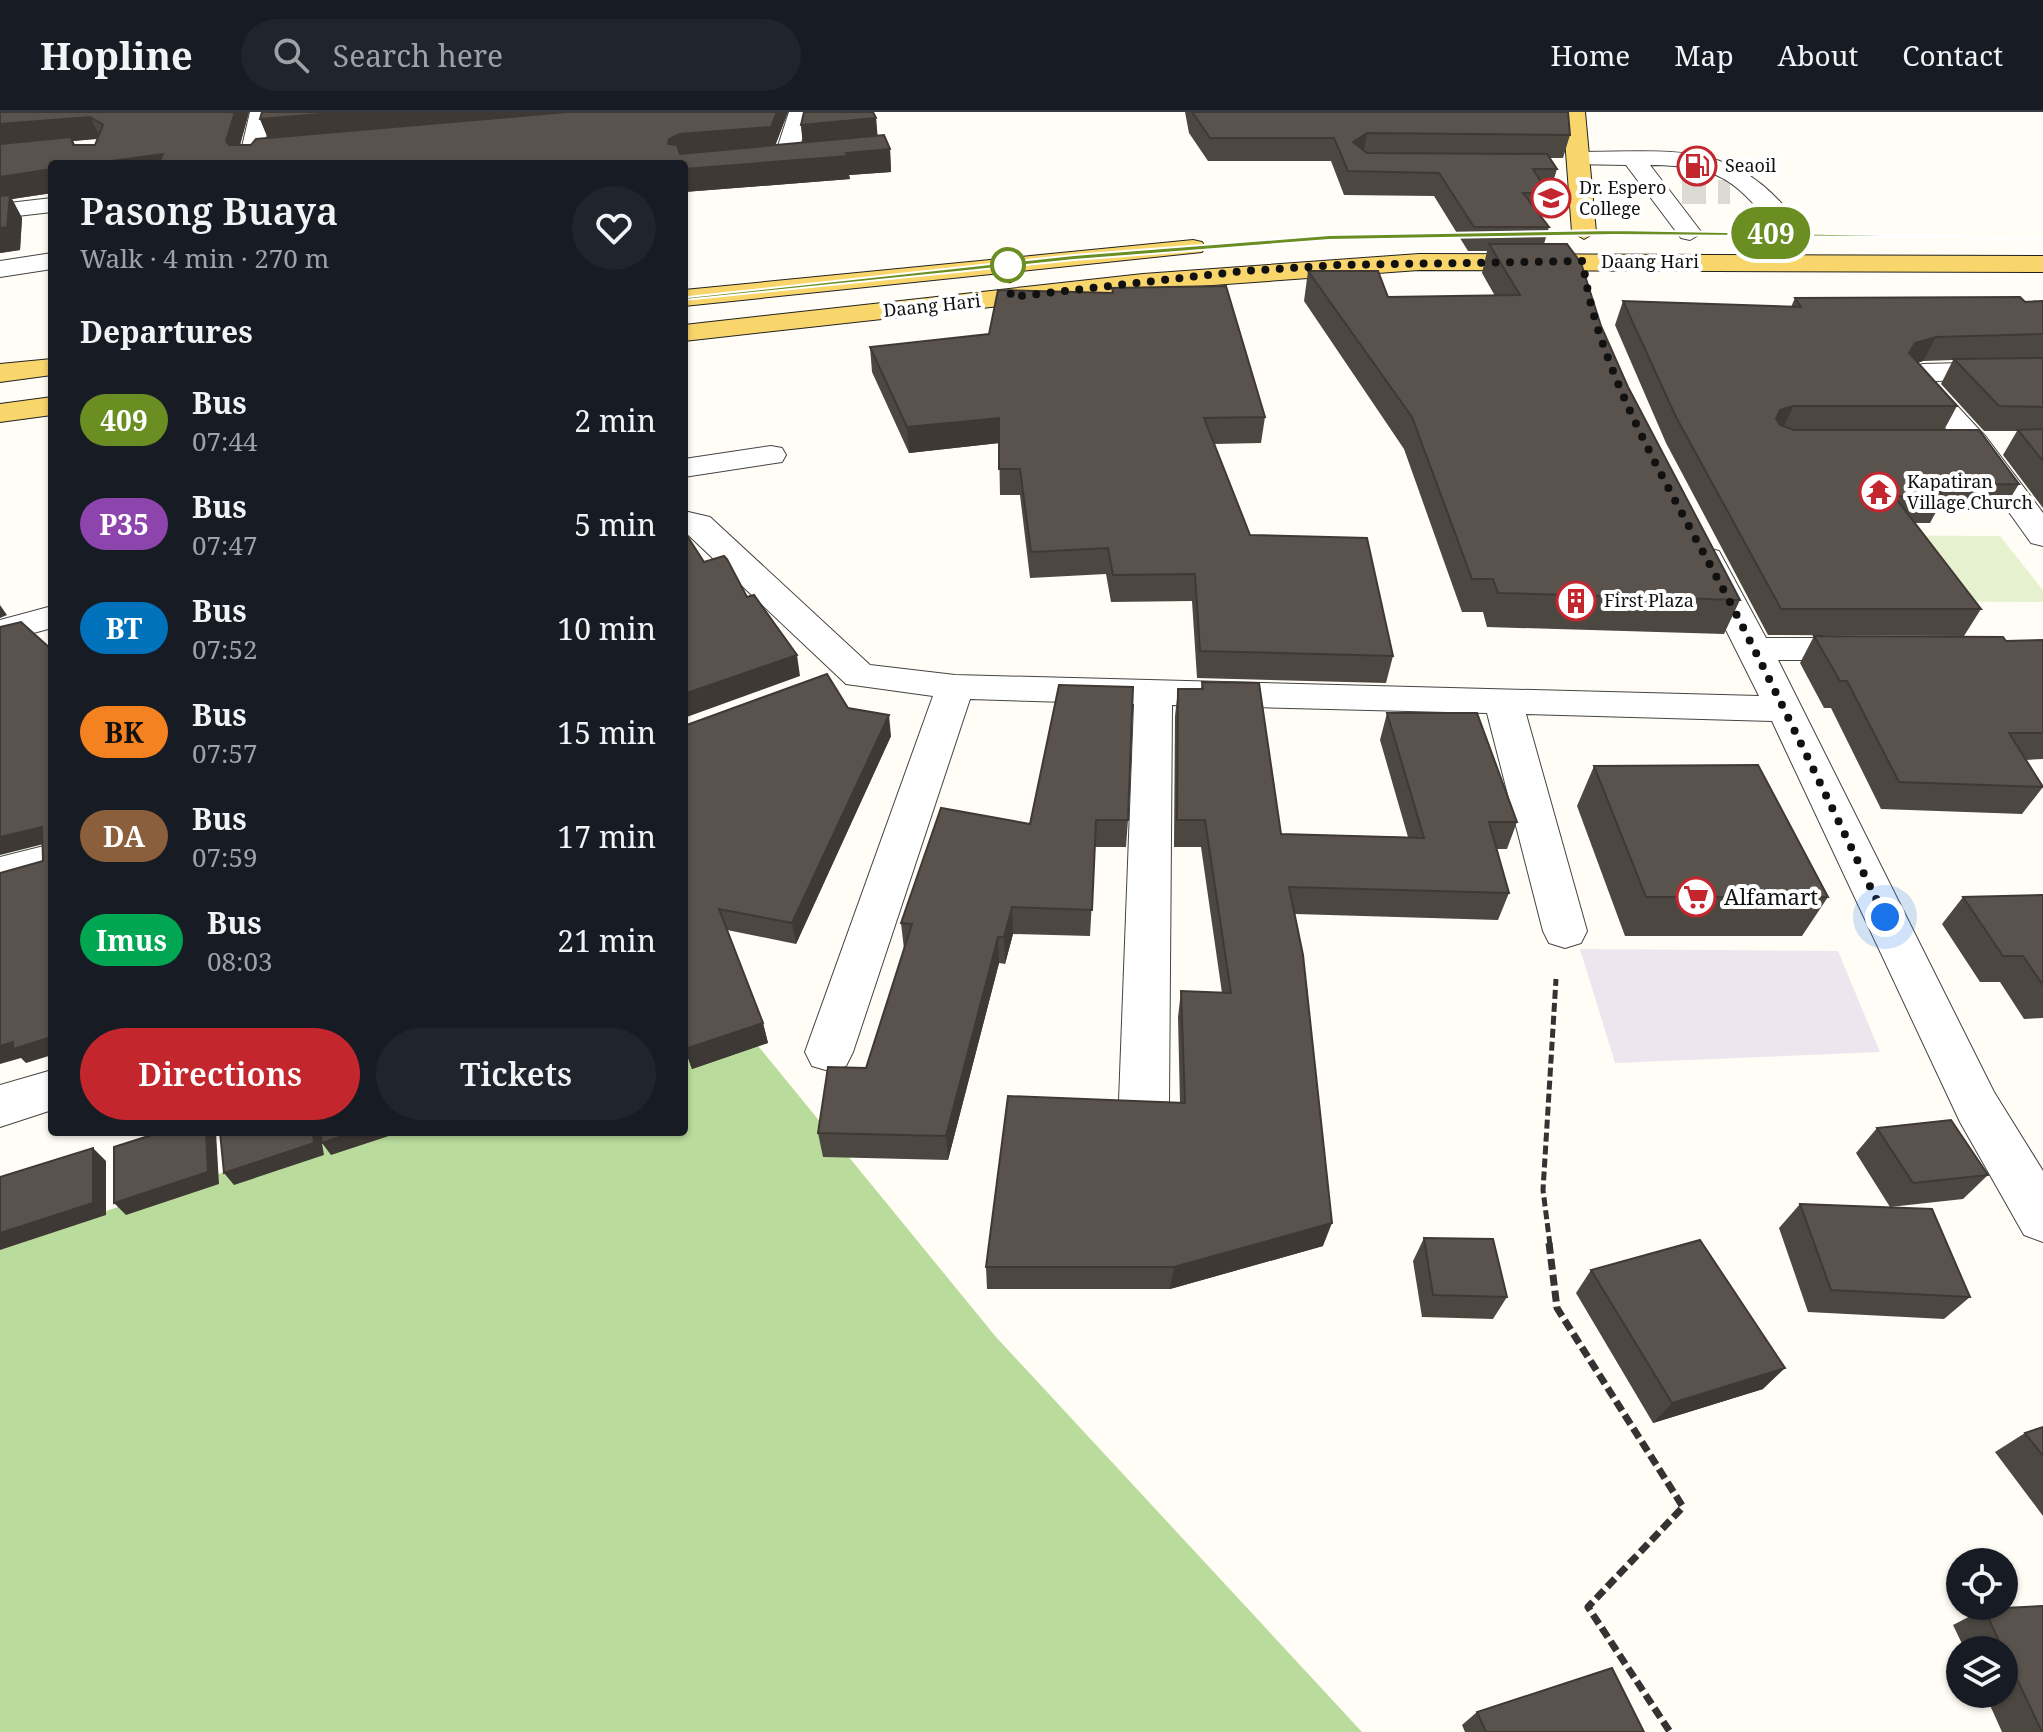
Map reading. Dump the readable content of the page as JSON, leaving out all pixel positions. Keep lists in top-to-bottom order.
{
  "streets": {
    "main road": ["Daang Hari"]
  },
  "places": {
    "fuel station": ["Seaoil"],
    "school or university": ["Dr. Espero College"],
    "temple": ["Kapatiran Village Church"],
    "building": ["First Plaza"],
    "supermarket": ["Alfamart"]
  },
  "lines": ["bus line 409"],
  "page": {
    "header": "Hopline",
    "search": "Search here",
    "nav": [
      "Home",
      "Map",
      "About",
      "Contact"
    ],
    "on_map": "409",
    "heading": [
      ["Pasong Buaya", "Walk · 4 min · 270 m"],
      "Departures"
    ],
    "list": [
      {
        "mark": "409",
        "name": "Bus",
        "note": "07:44",
        "value": "2 min"
      },
      {
        "mark": "P35",
        "name": "Bus",
        "note": "07:47",
        "value": "5 min"
      },
      {
        "mark": "BT",
        "name": "Bus",
        "note": "07:52",
        "value": "10 min"
      },
      {
        "mark": "BK",
        "name": "Bus",
        "note": "07:57",
        "value": "15 min"
      },
      {
        "mark": "DA",
        "name": "Bus",
        "note": "07:59",
        "value": "17 min"
      },
      {
        "mark": "Imus",
        "name": "Bus",
        "note": "08:03",
        "value": "21 min"
      }
    ],
    "buttons": ["Directions", "Tickets"]
  }
}
